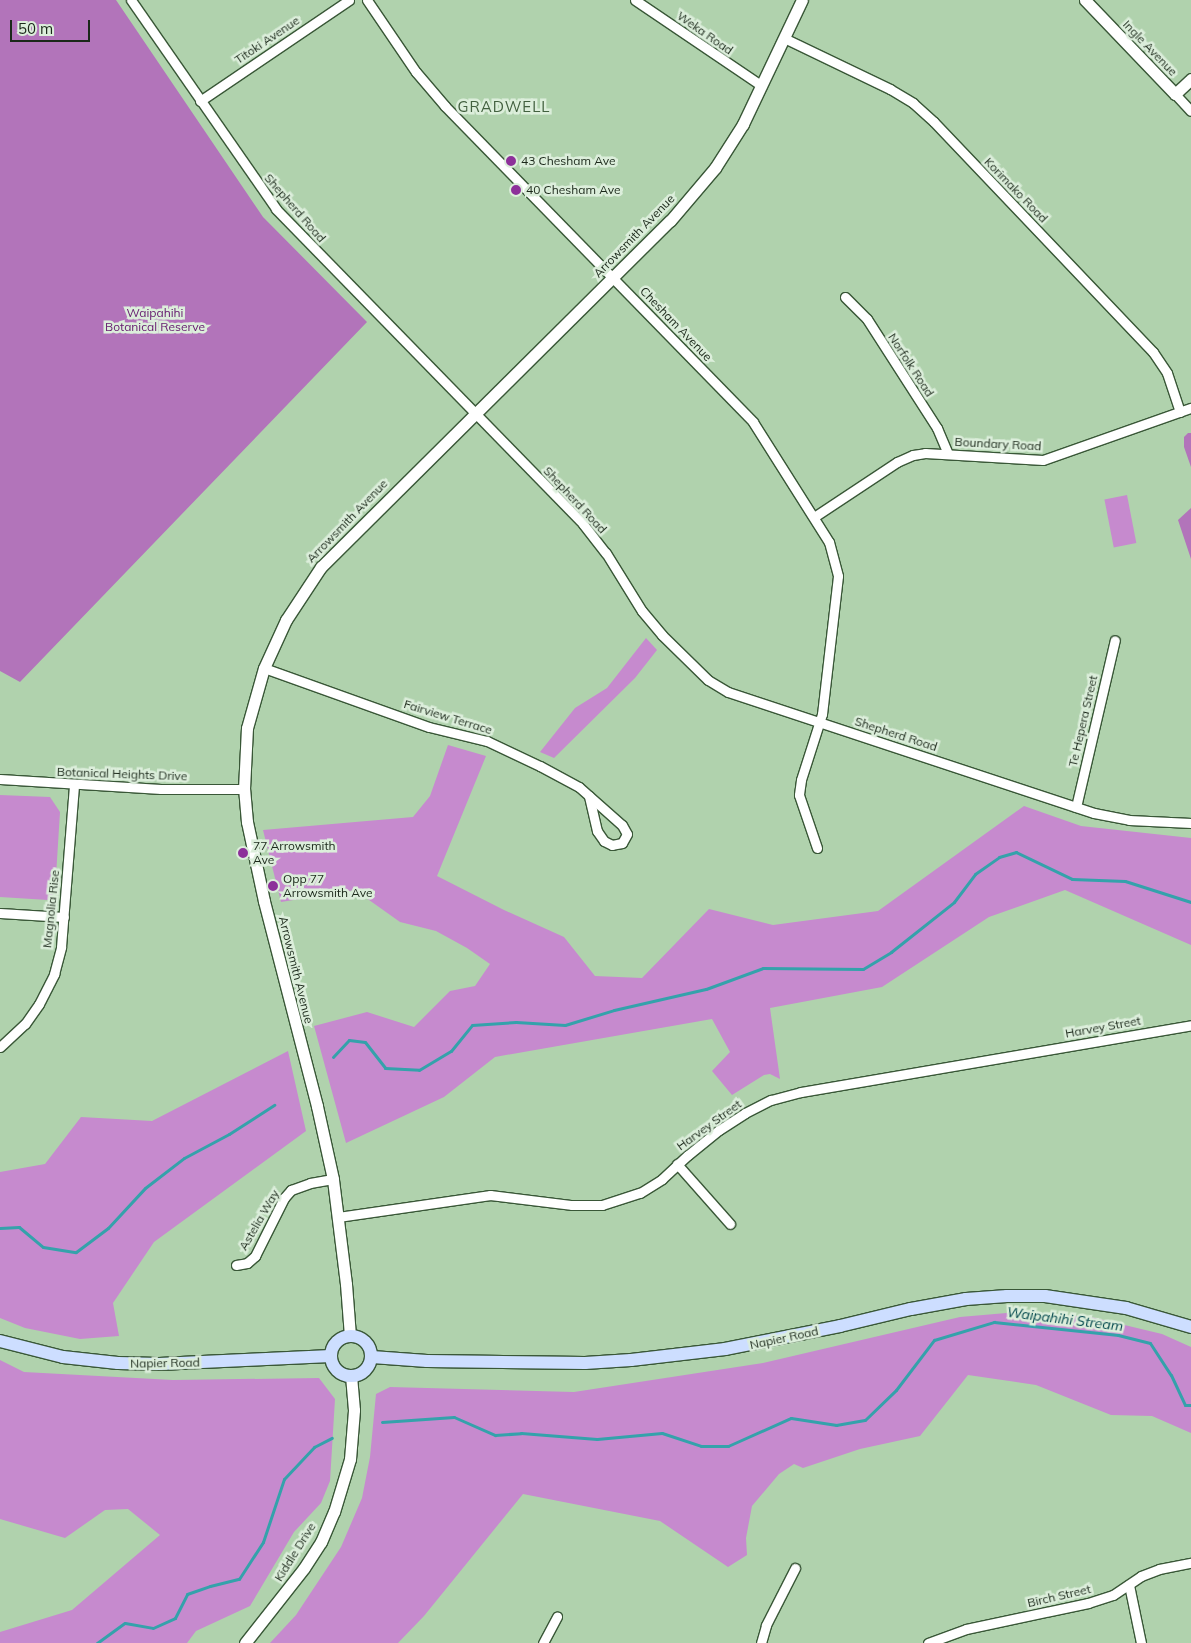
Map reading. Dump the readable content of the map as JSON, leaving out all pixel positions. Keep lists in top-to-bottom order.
{
  "streets": {
    "main road": ["Napier Road"],
    "street": [
      "Weka Road",
      "Titoki Avenue",
      "Ingle Avenue",
      "Korimako Road",
      "Shepherd Road",
      "Arrowsmith Avenue",
      "Chesham Avenue",
      "Norfolk Road",
      "Boundary Road",
      "Fairview Terrace",
      "Te Hepera Street",
      "Botanical Heights Drive",
      "Magnolia Rise",
      "Harvey Street",
      "Astelia Way",
      "Kiddle Drive",
      "Birch Street"
    ]
  },
  "crossings": [
    ["Weka Road", "Arrowsmith Avenue"],
    ["Titoki Avenue", "Shepherd Road"],
    ["Korimako Road", "Arrowsmith Avenue"],
    ["Korimako Road", "Boundary Road"],
    ["Shepherd Road", "Arrowsmith Avenue"],
    ["Shepherd Road", "Chesham Avenue"],
    ["Shepherd Road", "Te Hepera Street"],
    ["Arrowsmith Avenue", "Chesham Avenue"],
    ["Arrowsmith Avenue", "Fairview Terrace"],
    ["Arrowsmith Avenue", "Botanical Heights Drive"],
    ["Arrowsmith Avenue", "Harvey Street"],
    ["Arrowsmith Avenue", "Astelia Way"],
    ["Arrowsmith Avenue", "Napier Road"],
    ["Arrowsmith Avenue", "Kiddle Drive"],
    ["Chesham Avenue", "Boundary Road"],
    ["Norfolk Road", "Boundary Road"],
    ["Botanical Heights Drive", "Magnolia Rise"],
    ["Napier Road", "Kiddle Drive"]
  ],
  "districts": ["GRADWELL"],
  "water": ["Waipahihi Stream"],
  "parks": ["Waipahihi Botanical Reserve"],
  "places": [
    "43 Chesham Ave",
    "40 Chesham Ave",
    "77 Arrowsmith Ave",
    "Opp 77 Arrowsmith Ave"
  ],
  "scale_bar": "50 m"
}
